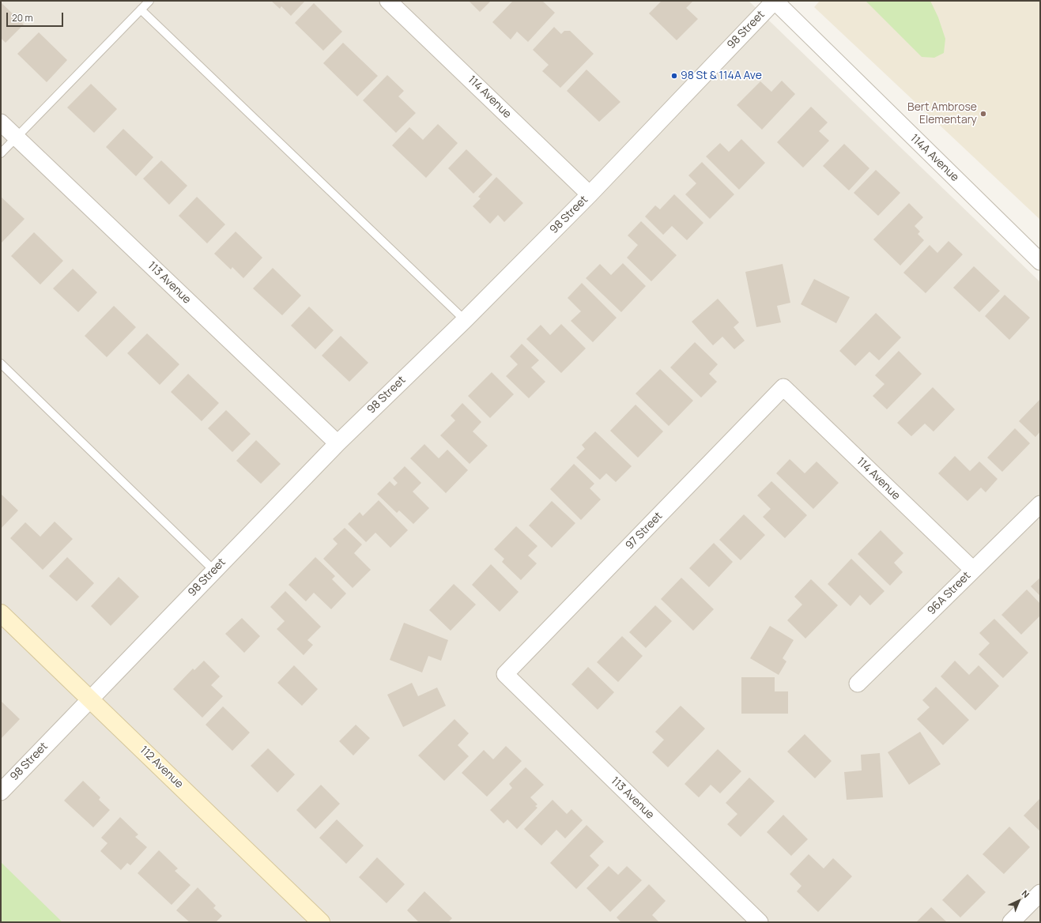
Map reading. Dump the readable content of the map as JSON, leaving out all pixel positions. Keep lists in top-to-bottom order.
{
  "streets": {
    "street": [
      "98 Street",
      "114 Avenue",
      "114A Avenue",
      "113 Avenue",
      "97 Street",
      "96A Street",
      "112 Avenue"
    ]
  },
  "crossings": [
    ["98 Street", "114 Avenue"],
    ["98 Street", "114A Avenue"],
    ["98 Street", "113 Avenue"],
    ["98 Street", "112 Avenue"],
    ["114 Avenue", "97 Street"],
    ["114 Avenue", "96A Street"],
    ["113 Avenue", "97 Street"]
  ],
  "places": ["98 St & 114A Ave", "Bert Ambrose Elementary"],
  "scale_bar": "20 m",
  "north": "top right"
}
